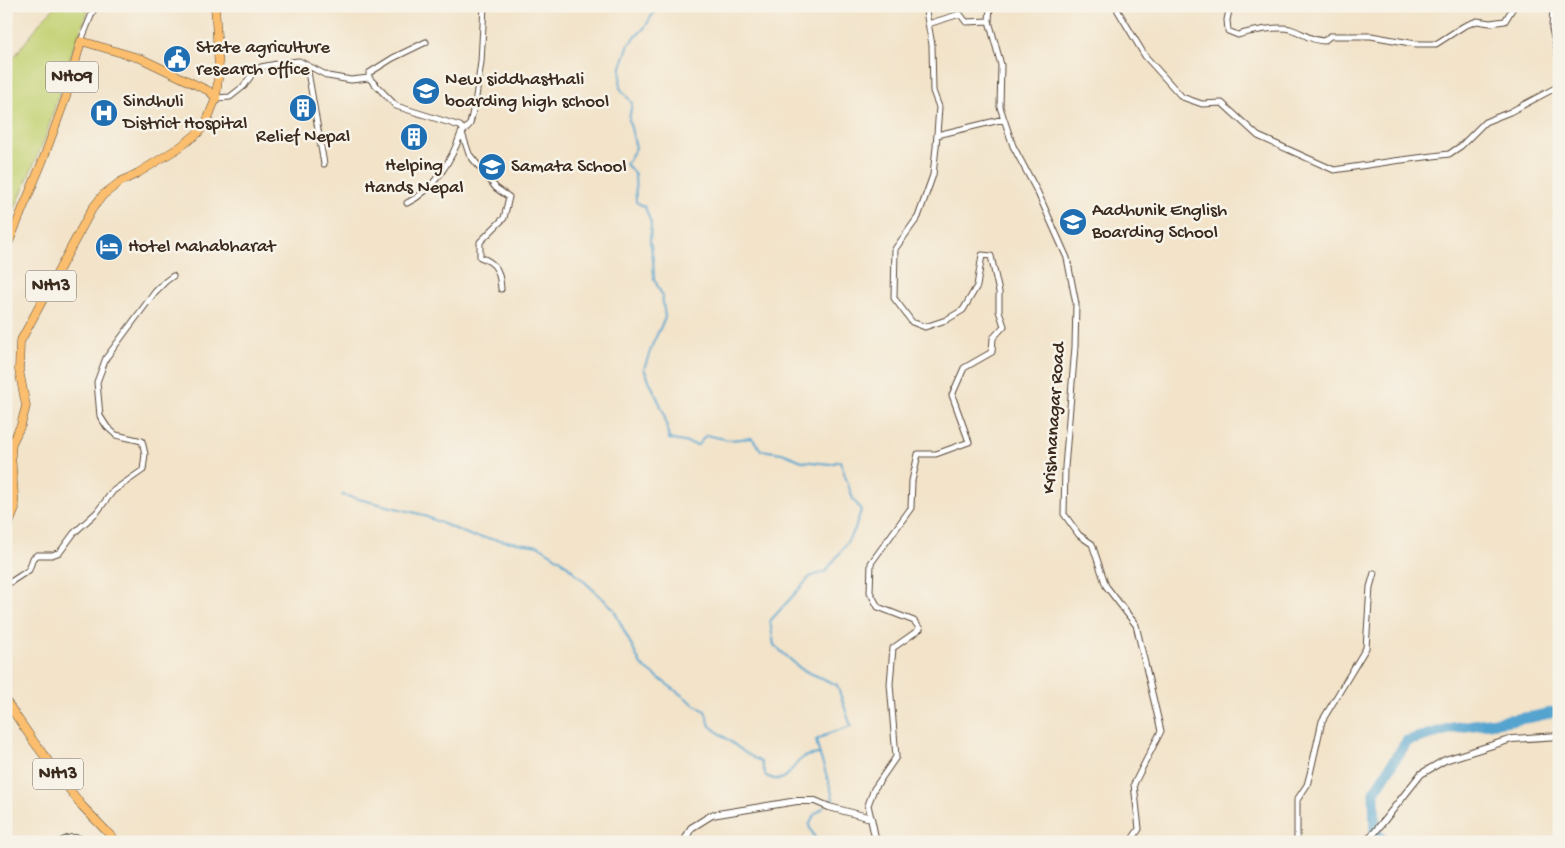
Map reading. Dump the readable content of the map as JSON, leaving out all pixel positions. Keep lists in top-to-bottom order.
{
  "streets": {
    "main road": ["NH09", "NH13"],
    "street": ["Krishnanagar Road"]
  },
  "crossings": [
    ["NH09", "NH13"]
  ],
  "places": {
    "public building": ["State agriculture research office"],
    "school or university": ["New siddhasthali boarding high school", "Samata School", "Aadhunik English Boarding School"],
    "building": ["Relief Nepal", "Helping Hands Nepal"],
    "hospital": ["Sindhuli District Hospital"],
    "hotel": ["Hotel Mahabharat"]
  }
}
